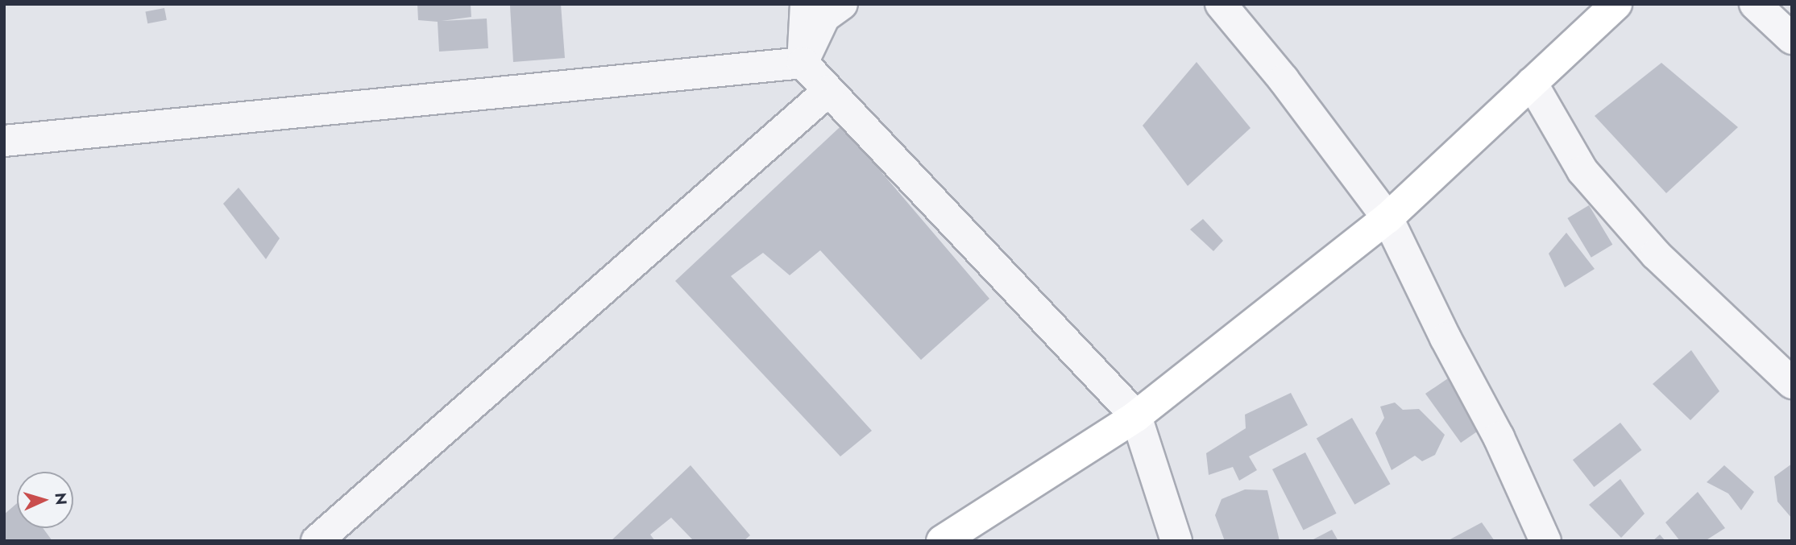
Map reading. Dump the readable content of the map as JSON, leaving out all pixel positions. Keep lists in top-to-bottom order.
{
  "north": "right"
}
